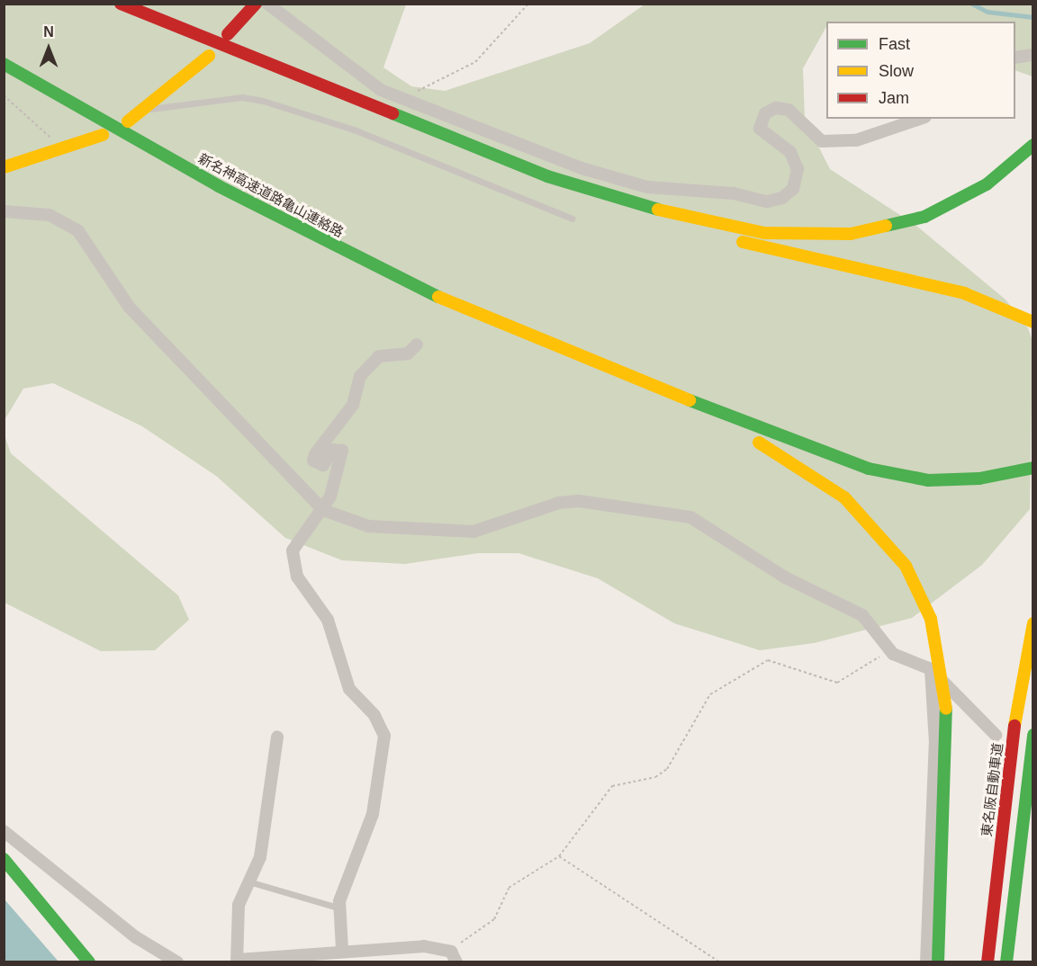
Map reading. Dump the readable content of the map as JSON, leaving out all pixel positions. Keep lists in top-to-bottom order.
{
  "streets": {
    "main road": ["新名神高速道路亀山連絡路", "東名阪自動車道"]
  },
  "legend": ["Fast", "Slow", "Jam"],
  "north": "top"
}
